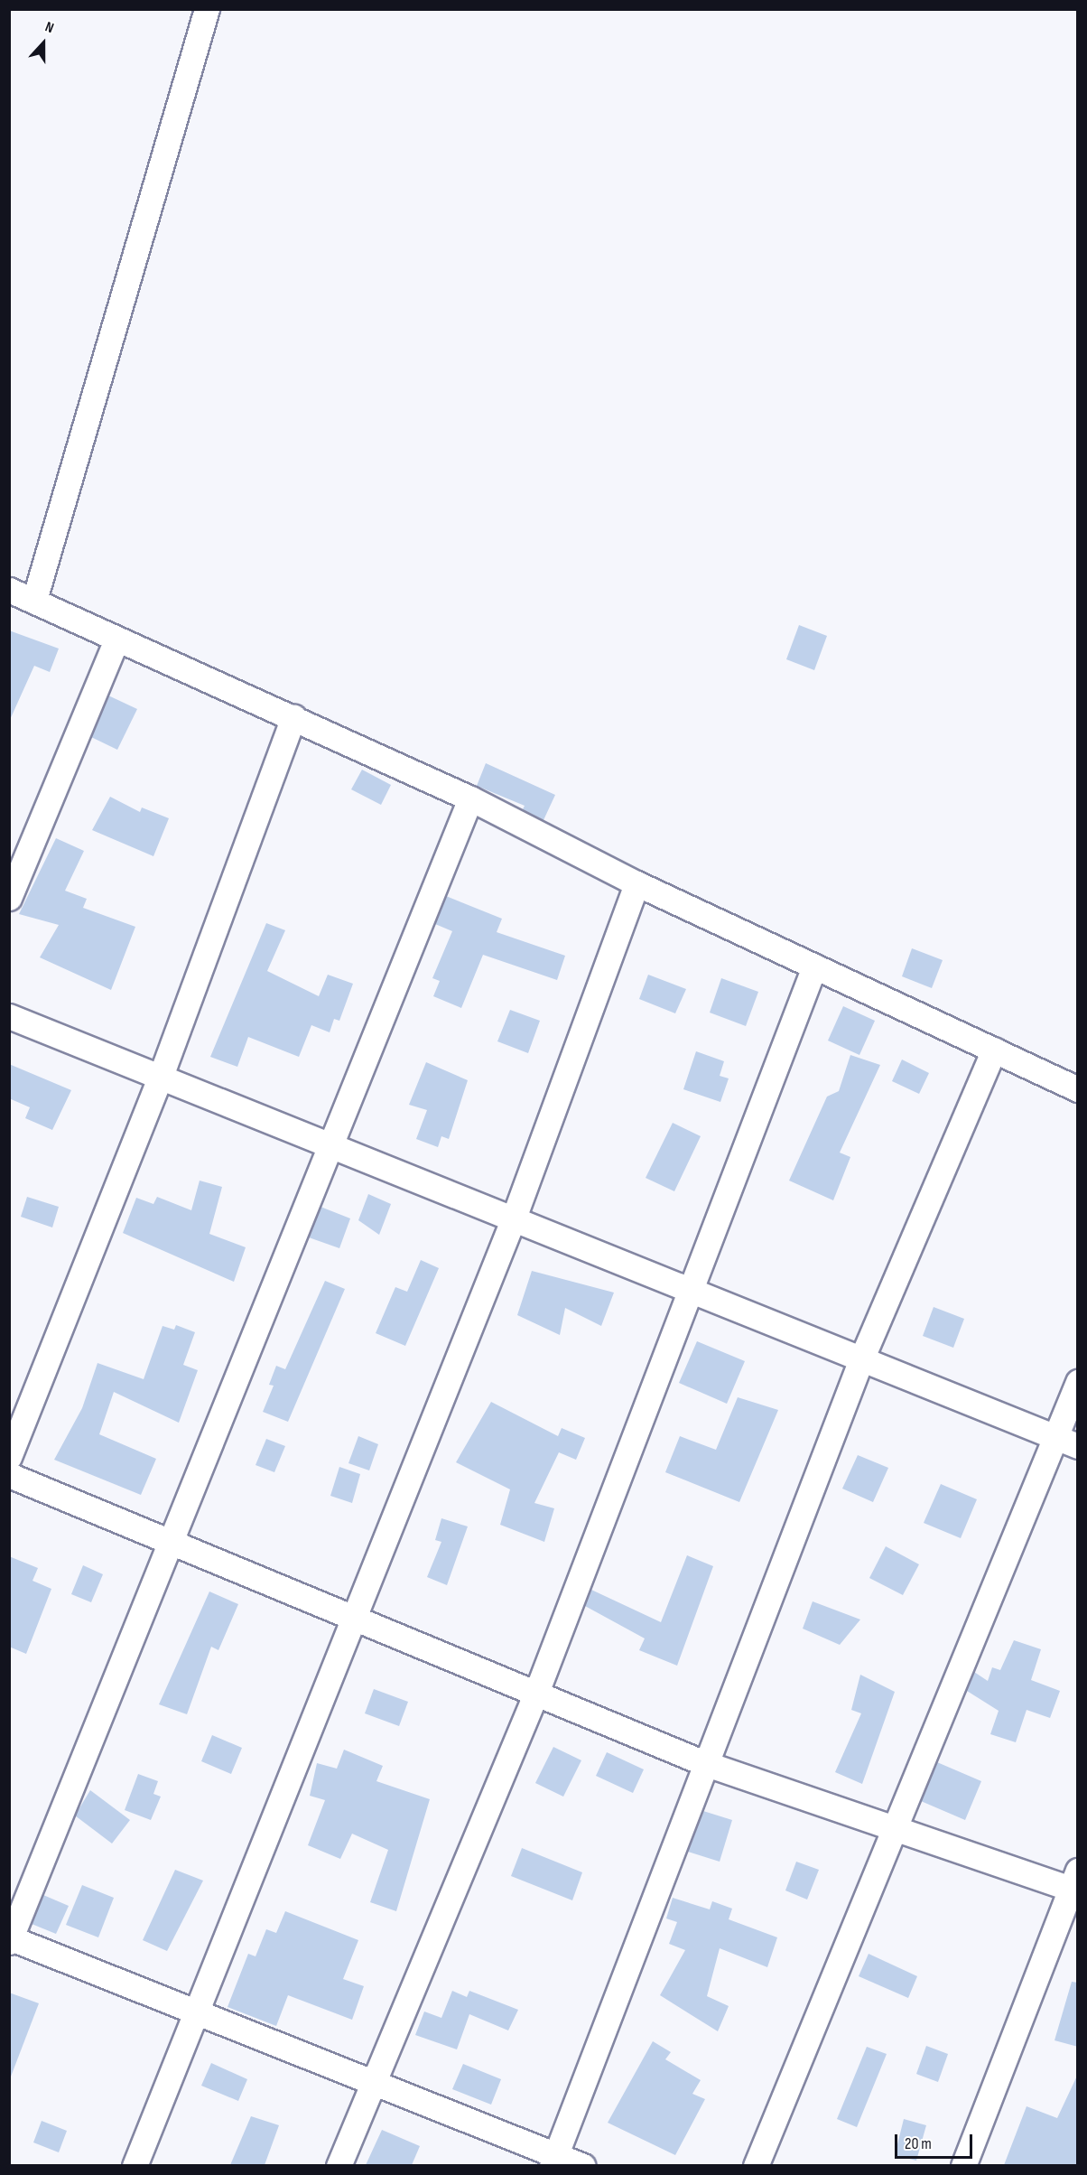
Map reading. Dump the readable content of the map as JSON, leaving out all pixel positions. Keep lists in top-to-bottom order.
{
  "scale_bar": "20 m",
  "north": "top"
}
